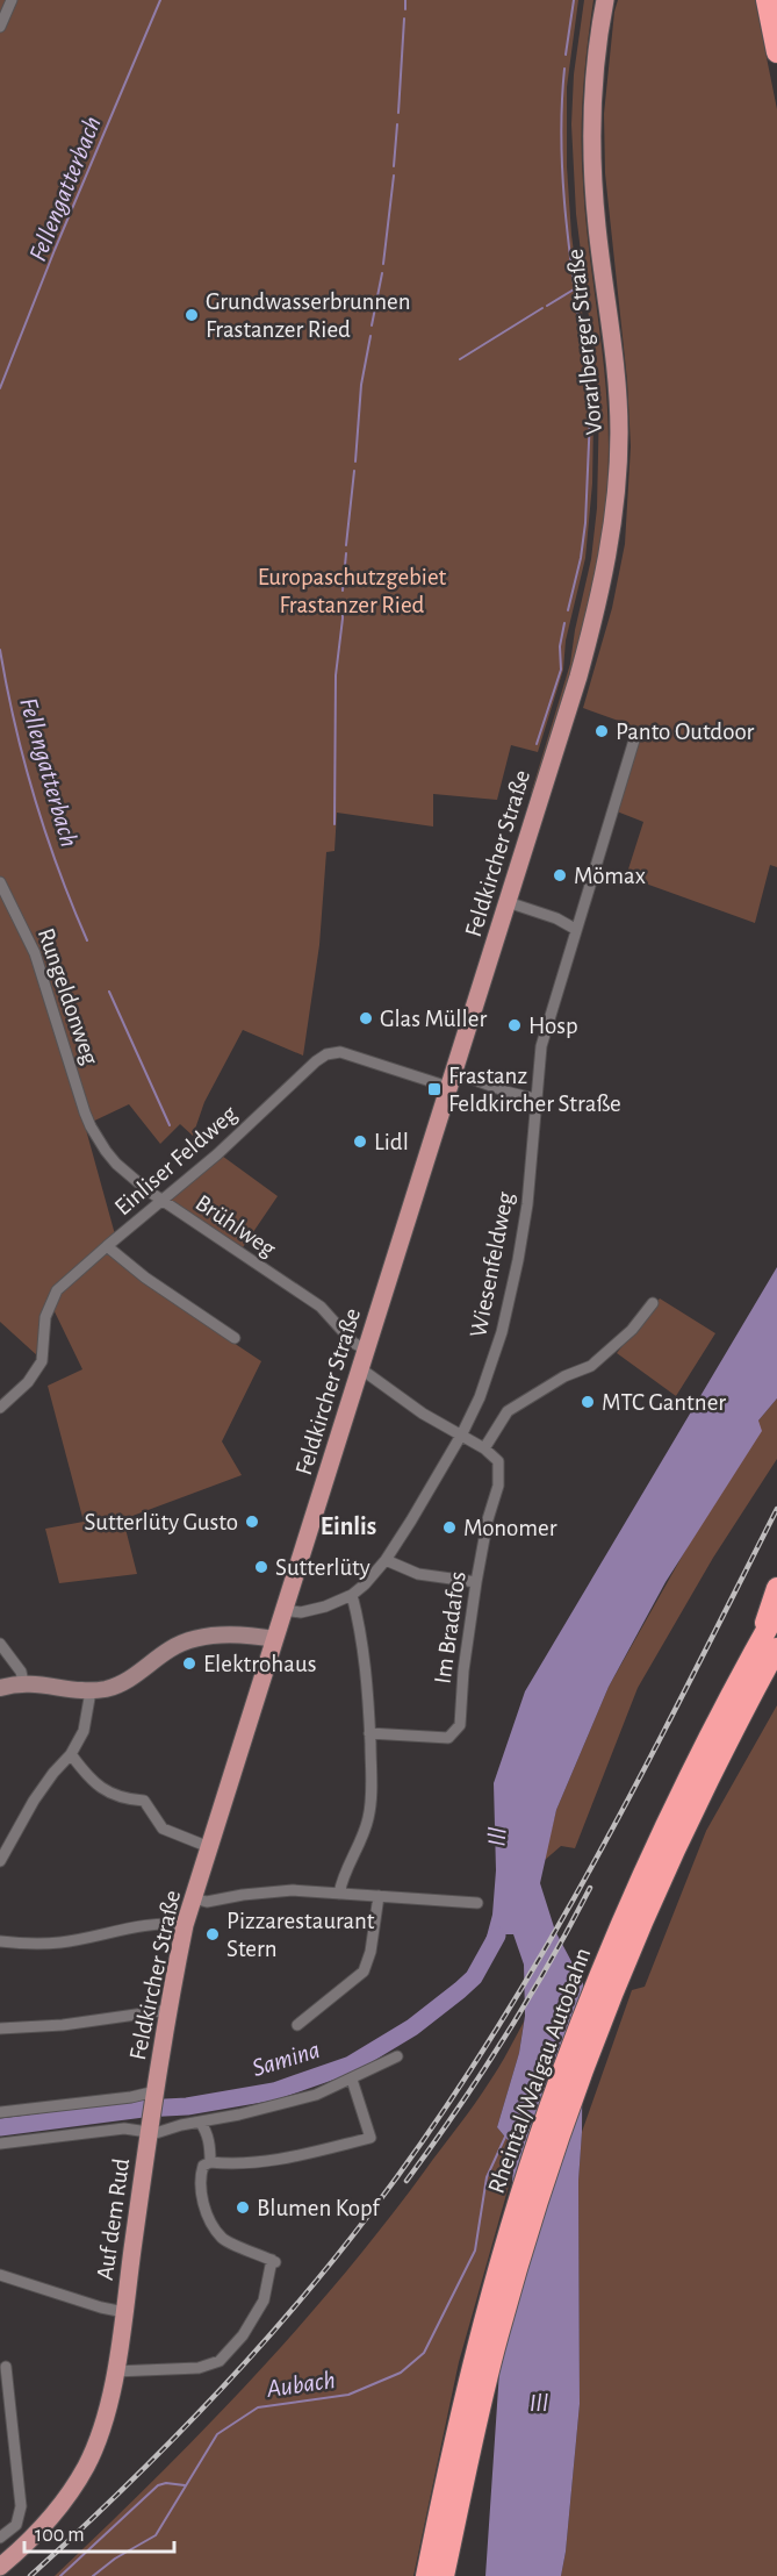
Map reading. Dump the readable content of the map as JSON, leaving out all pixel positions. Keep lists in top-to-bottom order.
{
  "streets": {
    "highway": ["Rheintal/Walgau Autobahn"],
    "main road": ["Vorarlberger Straße", "Feldkircher Straße", "Auf dem Rud"],
    "street": [
      "Rungeldonweg",
      "Einliser Feldweg",
      "Brühlweg",
      "Wiesenfeldweg",
      "Im Bradafos"
    ]
  },
  "crossings": [
    ["Vorarlberger Straße", "Feldkircher Straße"],
    ["Feldkircher Straße", "Einliser Feldweg"],
    ["Feldkircher Straße", "Brühlweg"],
    ["Feldkircher Straße", "Wiesenfeldweg"],
    ["Feldkircher Straße", "Auf dem Rud"],
    ["Rungeldonweg", "Brühlweg"],
    ["Einliser Feldweg", "Brühlweg"],
    ["Wiesenfeldweg", "Im Bradafos"]
  ],
  "districts": ["Einlis"],
  "water": [
    "Fellengatterbach",
    "Ill",
    "Samina",
    "Aubach"
  ],
  "parks": ["Europaschutzgebiet Frastanzer Ried"],
  "places": {
    "other": [
      "Grundwasserbrunnen Frastanzer Ried",
      "Panto Outdoor",
      "Mömax",
      "Glas Müller",
      "Hosp",
      "Lidl",
      "MTC Gantner",
      "Sutterlüty Gusto",
      "Monomer",
      "Sutterlüty",
      "Elektrohaus",
      "Pizzarestaurant Stern",
      "Blumen Kopf"
    ],
    "transit": ["Frastanz Feldkircher Straße"]
  },
  "scale_bar": "100 m"
}
